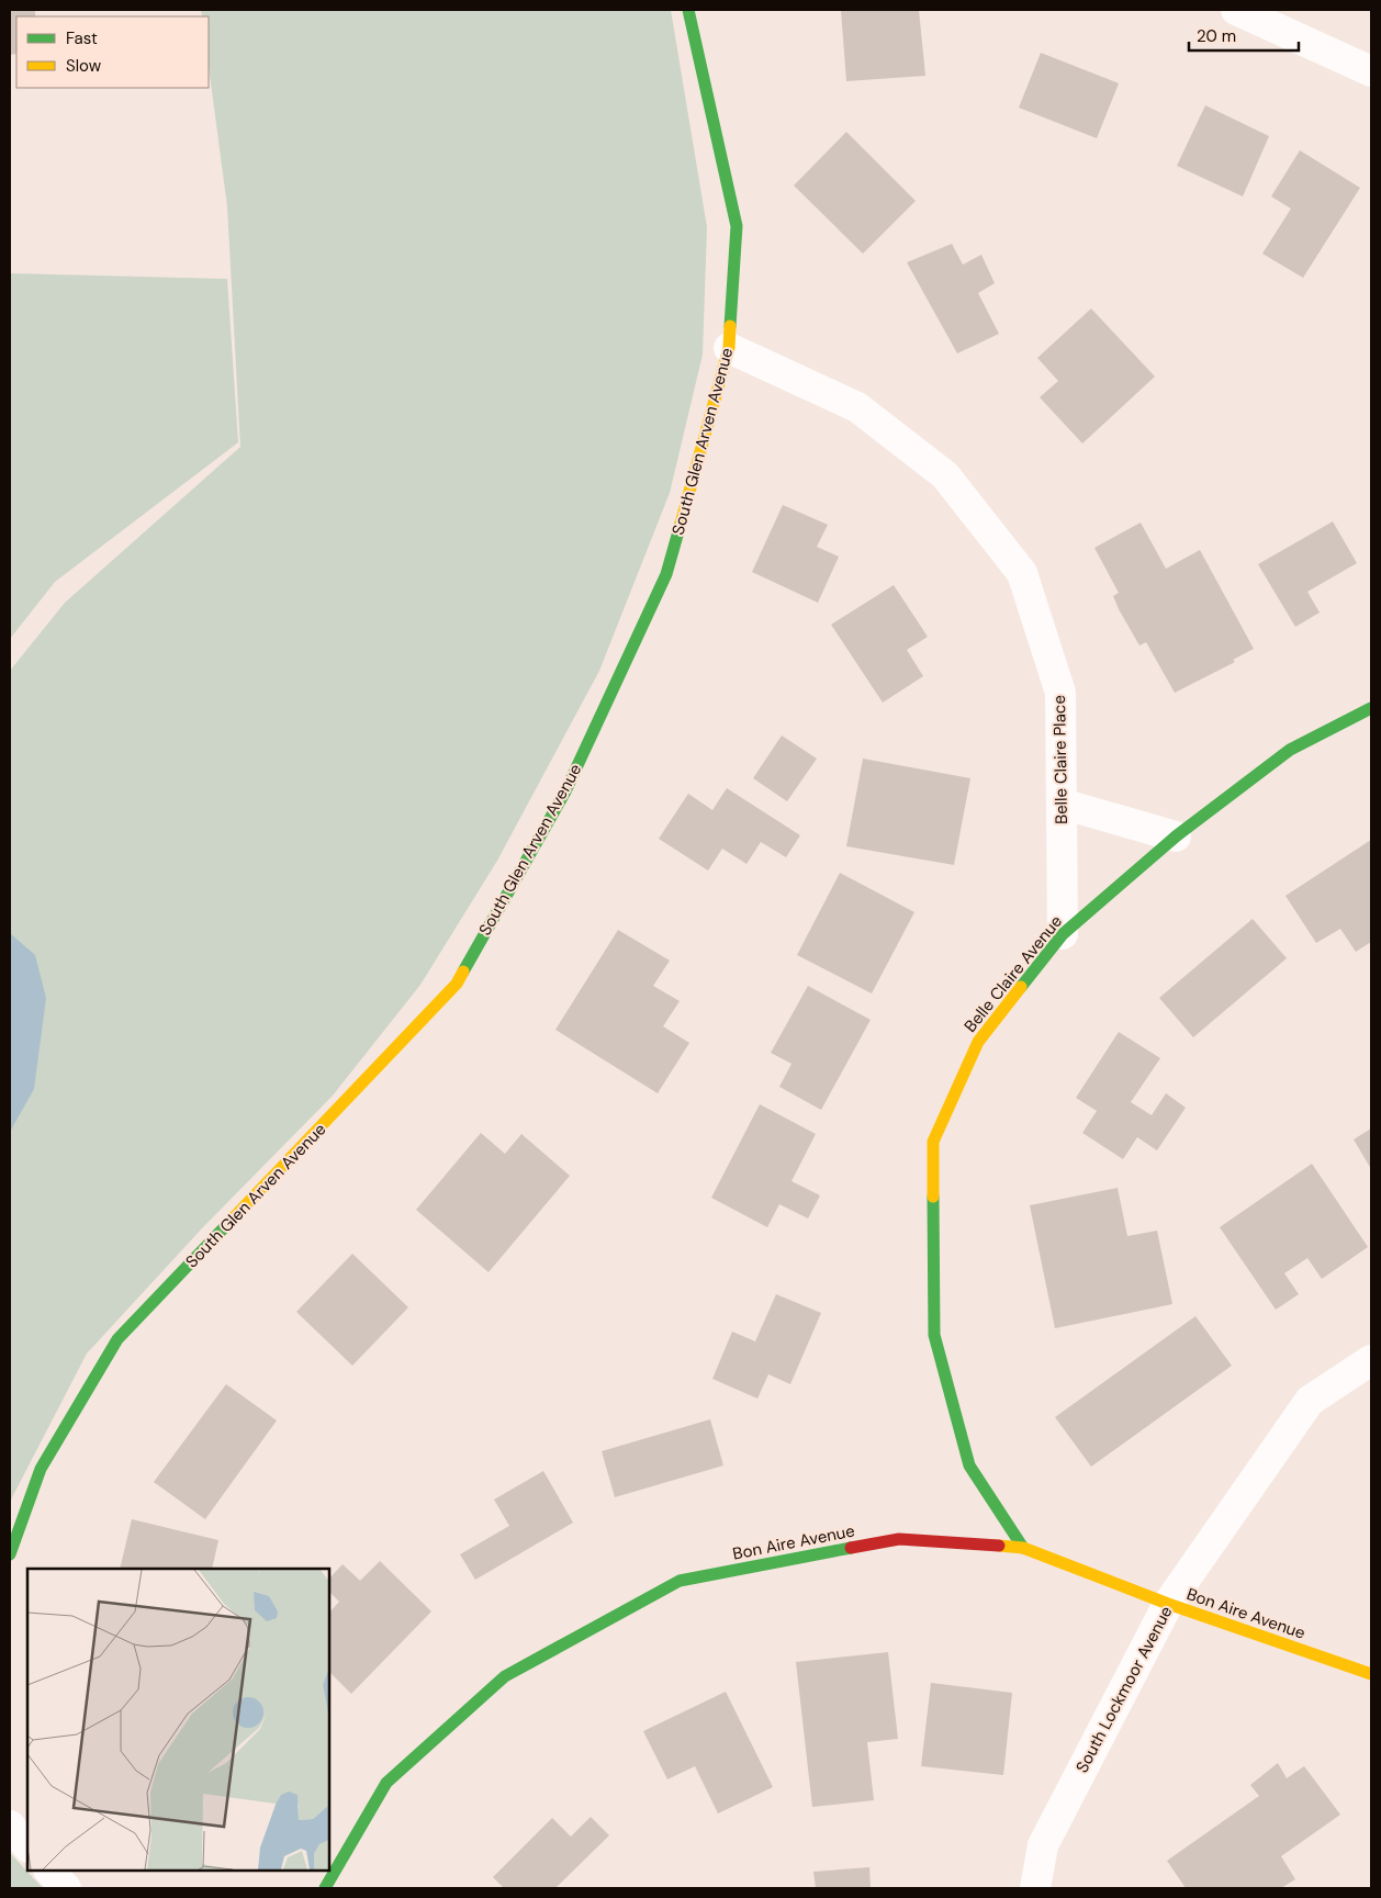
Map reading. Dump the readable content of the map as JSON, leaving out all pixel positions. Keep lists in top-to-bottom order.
{
  "streets": {
    "street": [
      "South Glen Arven Avenue",
      "Belle Claire Place",
      "Belle Claire Avenue",
      "Bon Aire Avenue",
      "South Lockmoor Avenue"
    ]
  },
  "crossings": [
    ["South Glen Arven Avenue", "Belle Claire Place"],
    ["Belle Claire Place", "Belle Claire Avenue"],
    ["Belle Claire Avenue", "Bon Aire Avenue"],
    ["Bon Aire Avenue", "South Lockmoor Avenue"]
  ],
  "legend": ["Fast", "Slow"],
  "scale_bar": "20 m"
}
